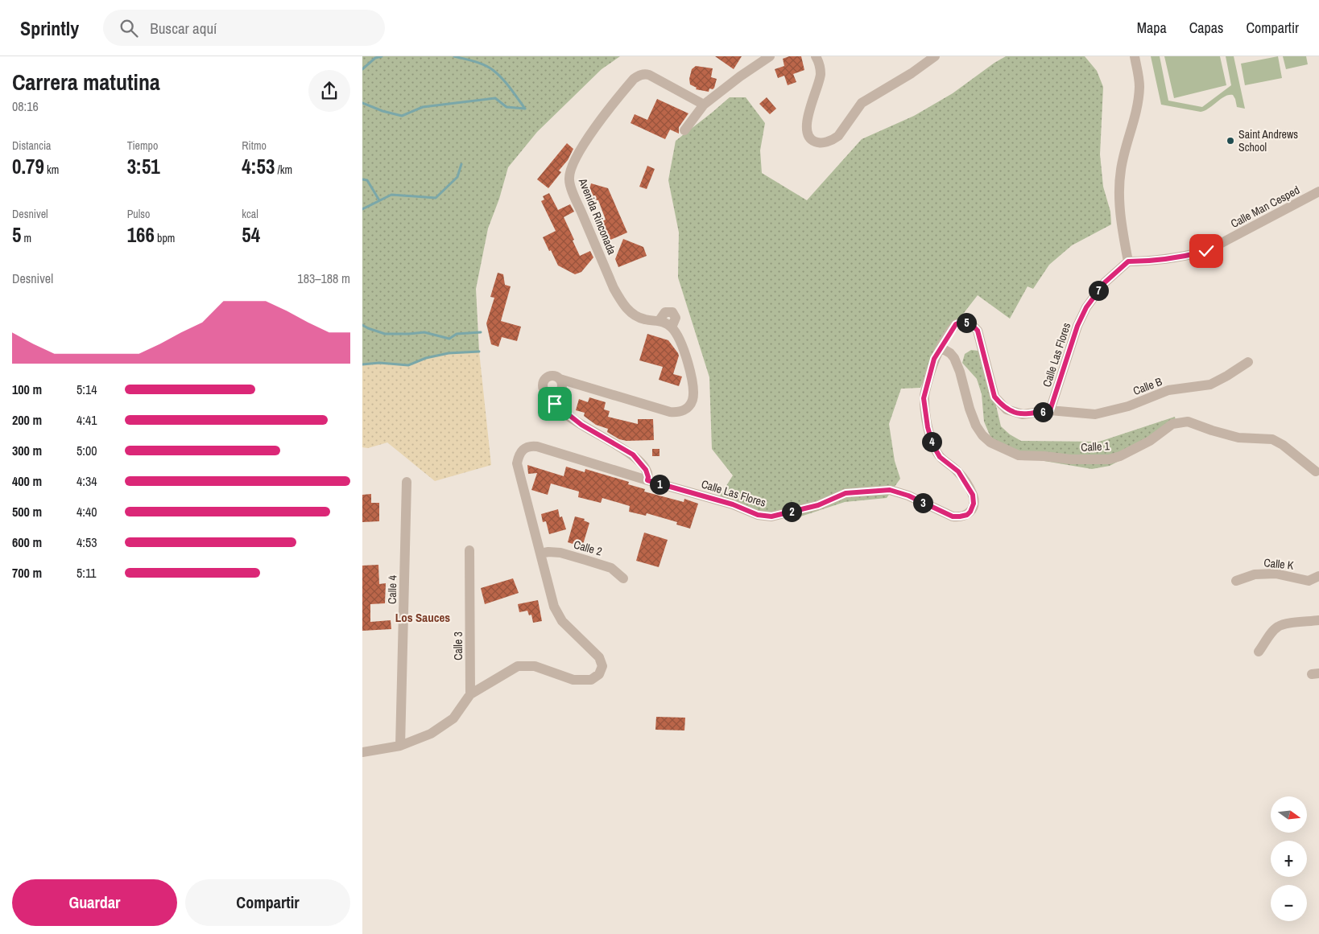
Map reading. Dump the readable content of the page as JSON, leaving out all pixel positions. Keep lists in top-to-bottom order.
{
  "streets": {
    "street": [
      "Calle Man Cesped",
      "Avenida Rinconada",
      "Calle Las Flores",
      "Calle B",
      "Calle 1",
      "Calle 2",
      "Calle K",
      "Calle 4",
      "Calle 3"
    ]
  },
  "crossings": [
    ["Calle Man Cesped", "Calle Las Flores"],
    ["Avenida Rinconada", "Calle Las Flores"],
    ["Calle Las Flores", "Calle B"],
    ["Calle Las Flores", "Calle 1"],
    ["Calle Las Flores", "Calle 2"],
    ["Calle Las Flores", "Calle 4"],
    ["Calle Las Flores", "Calle 3"]
  ],
  "districts": ["Los Sauces"],
  "places": ["Saint Andrews School"],
  "north": "right",
  "page": {
    "header": "Sprintly",
    "search": "Buscar aquí",
    "nav": ["Mapa", "Capas", "Compartir"],
    "heading": ["Carrera matutina", "08:16"],
    "stats": [
      ["Distancia", "0.79 km"],
      ["Tiempo", "3:51"],
      ["Ritmo", "4:53 /km"],
      ["Desnivel", "5 m"],
      ["Pulso", "166 bpm"],
      ["kcal", "54"]
    ],
    "chart": ["Desnivel", "183–188 m"],
    "pins": [
      "7",
      "5",
      "6",
      "4",
      "1",
      "3",
      "2"
    ],
    "list": [
      {
        "name": "100 m",
        "note": "5:14"
      },
      {
        "name": "200 m",
        "note": "4:41"
      },
      {
        "name": "300 m",
        "note": "5:00"
      },
      {
        "name": "400 m",
        "note": "4:34"
      },
      {
        "name": "500 m",
        "note": "4:40"
      },
      {
        "name": "600 m",
        "note": "4:53"
      },
      {
        "name": "700 m",
        "note": "5:11"
      }
    ],
    "map_buttons": ["+", "−"],
    "buttons": ["Guardar", "Compartir"]
  }
}
